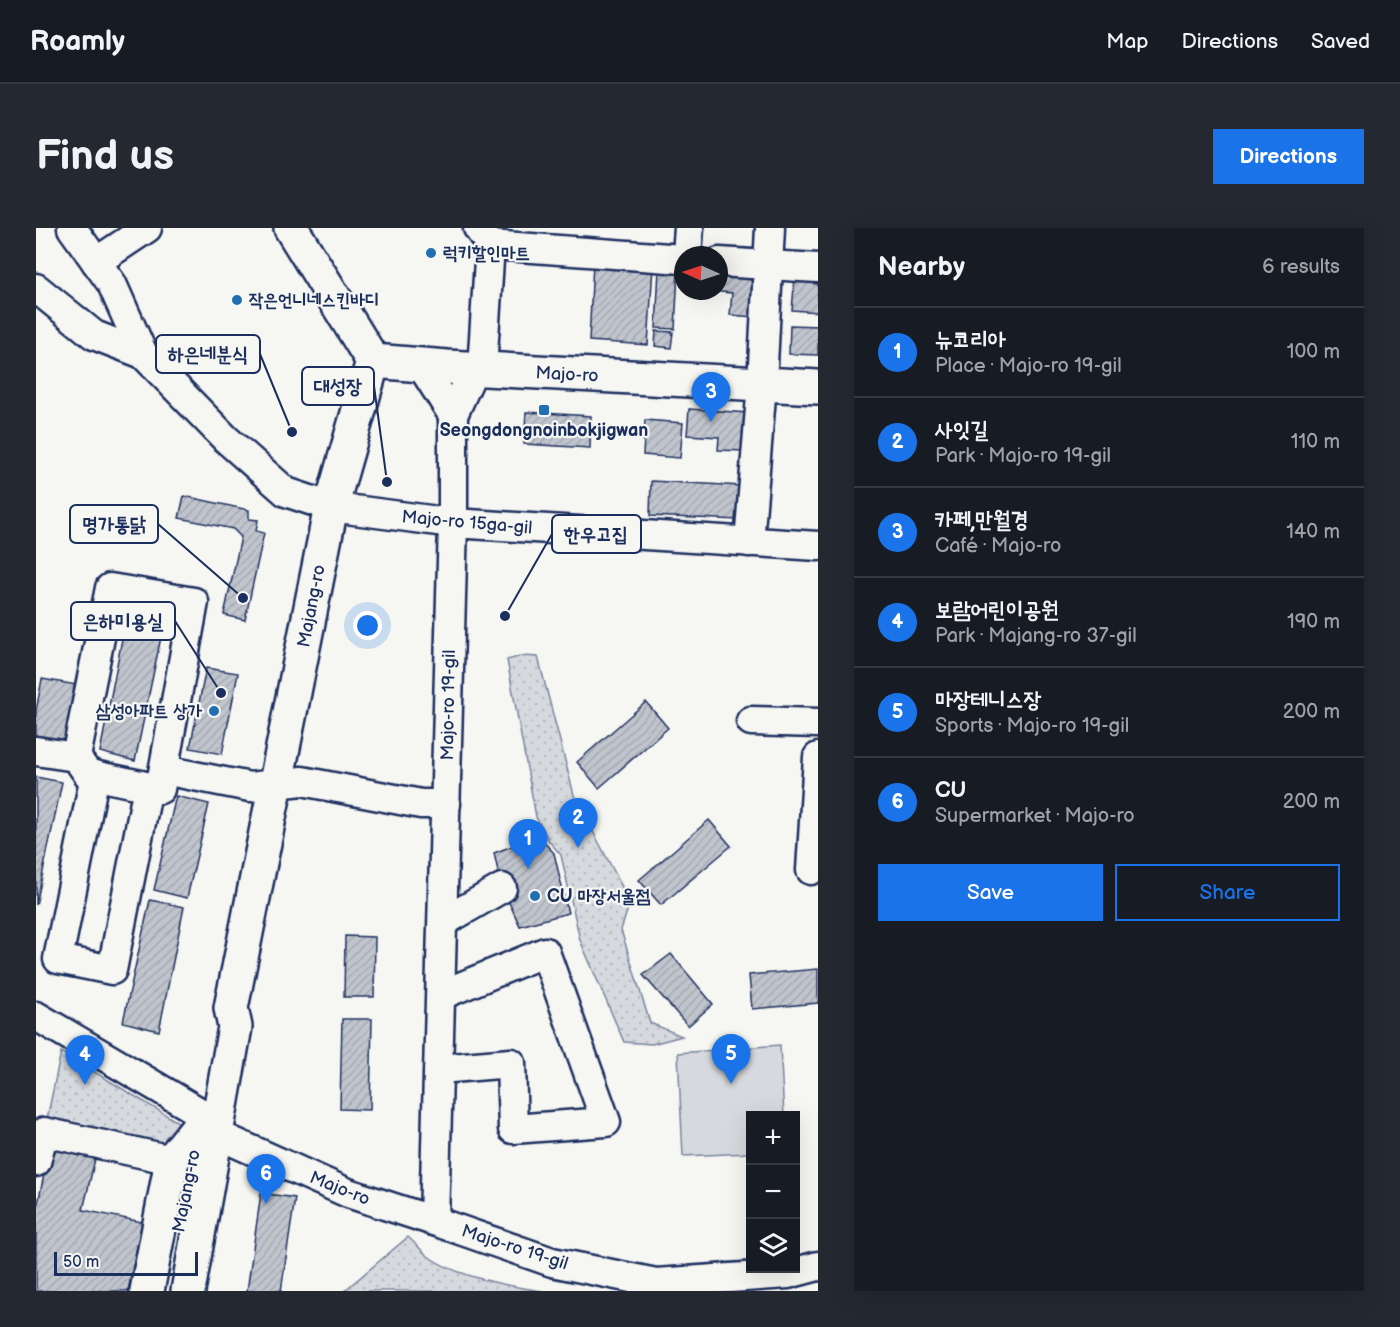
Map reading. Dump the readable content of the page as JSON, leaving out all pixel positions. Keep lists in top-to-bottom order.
{
  "streets": {
    "main road": ["Majo-ro", "Majang-ro"],
    "street": ["Majo-ro 15ga-gil", "Majo-ro 19-gil"]
  },
  "crossings": [
    ["Majo-ro", "Majang-ro"],
    ["Majo-ro", "Majo-ro 19-gil"],
    ["Majo-ro 15ga-gil", "Majang-ro"],
    ["Majo-ro 15ga-gil", "Majo-ro 19-gil"]
  ],
  "places": {
    "other": [
      "럭키할인마트",
      "작은언니네스킨바디",
      "하은네분식",
      "대성장",
      "명가통닭",
      "한우고집",
      "은하미용실",
      "삼성아파트 상가",
      "CU 마장서울점"
    ],
    "transit": ["Seongdongnoinbokjigwan"]
  },
  "scale_bar": "50 m",
  "north": "left",
  "page": {
    "header": "Roamly",
    "nav": ["Map", "Directions", "Saved"],
    "buttons": [
      "Directions",
      ["Save", "Share"]
    ],
    "title": "Find us",
    "heading": ["Nearby", "6 results"],
    "list": [
      {
        "mark": "1",
        "name": "뉴코리아",
        "note": "Place · Majo-ro 19-gil",
        "value": "100 m"
      },
      {
        "mark": "2",
        "name": "사잇길",
        "note": "Park · Majo-ro 19-gil",
        "value": "110 m"
      },
      {
        "mark": "3",
        "name": "카페,만월경",
        "note": "Café · Majo-ro",
        "value": "140 m"
      },
      {
        "mark": "4",
        "name": "보람어린이공원",
        "note": "Park · Majang-ro 37-gil",
        "value": "190 m"
      },
      {
        "mark": "5",
        "name": "마장테니스장",
        "note": "Sports · Majo-ro 19-gil",
        "value": "200 m"
      },
      {
        "mark": "6",
        "name": "CU",
        "note": "Supermarket · Majo-ro",
        "value": "200 m"
      }
    ],
    "pins": [
      "3",
      "2",
      "1",
      "5",
      "4",
      "6"
    ],
    "map_buttons": ["+", "−"],
    "scale": "50 m"
  }
}
